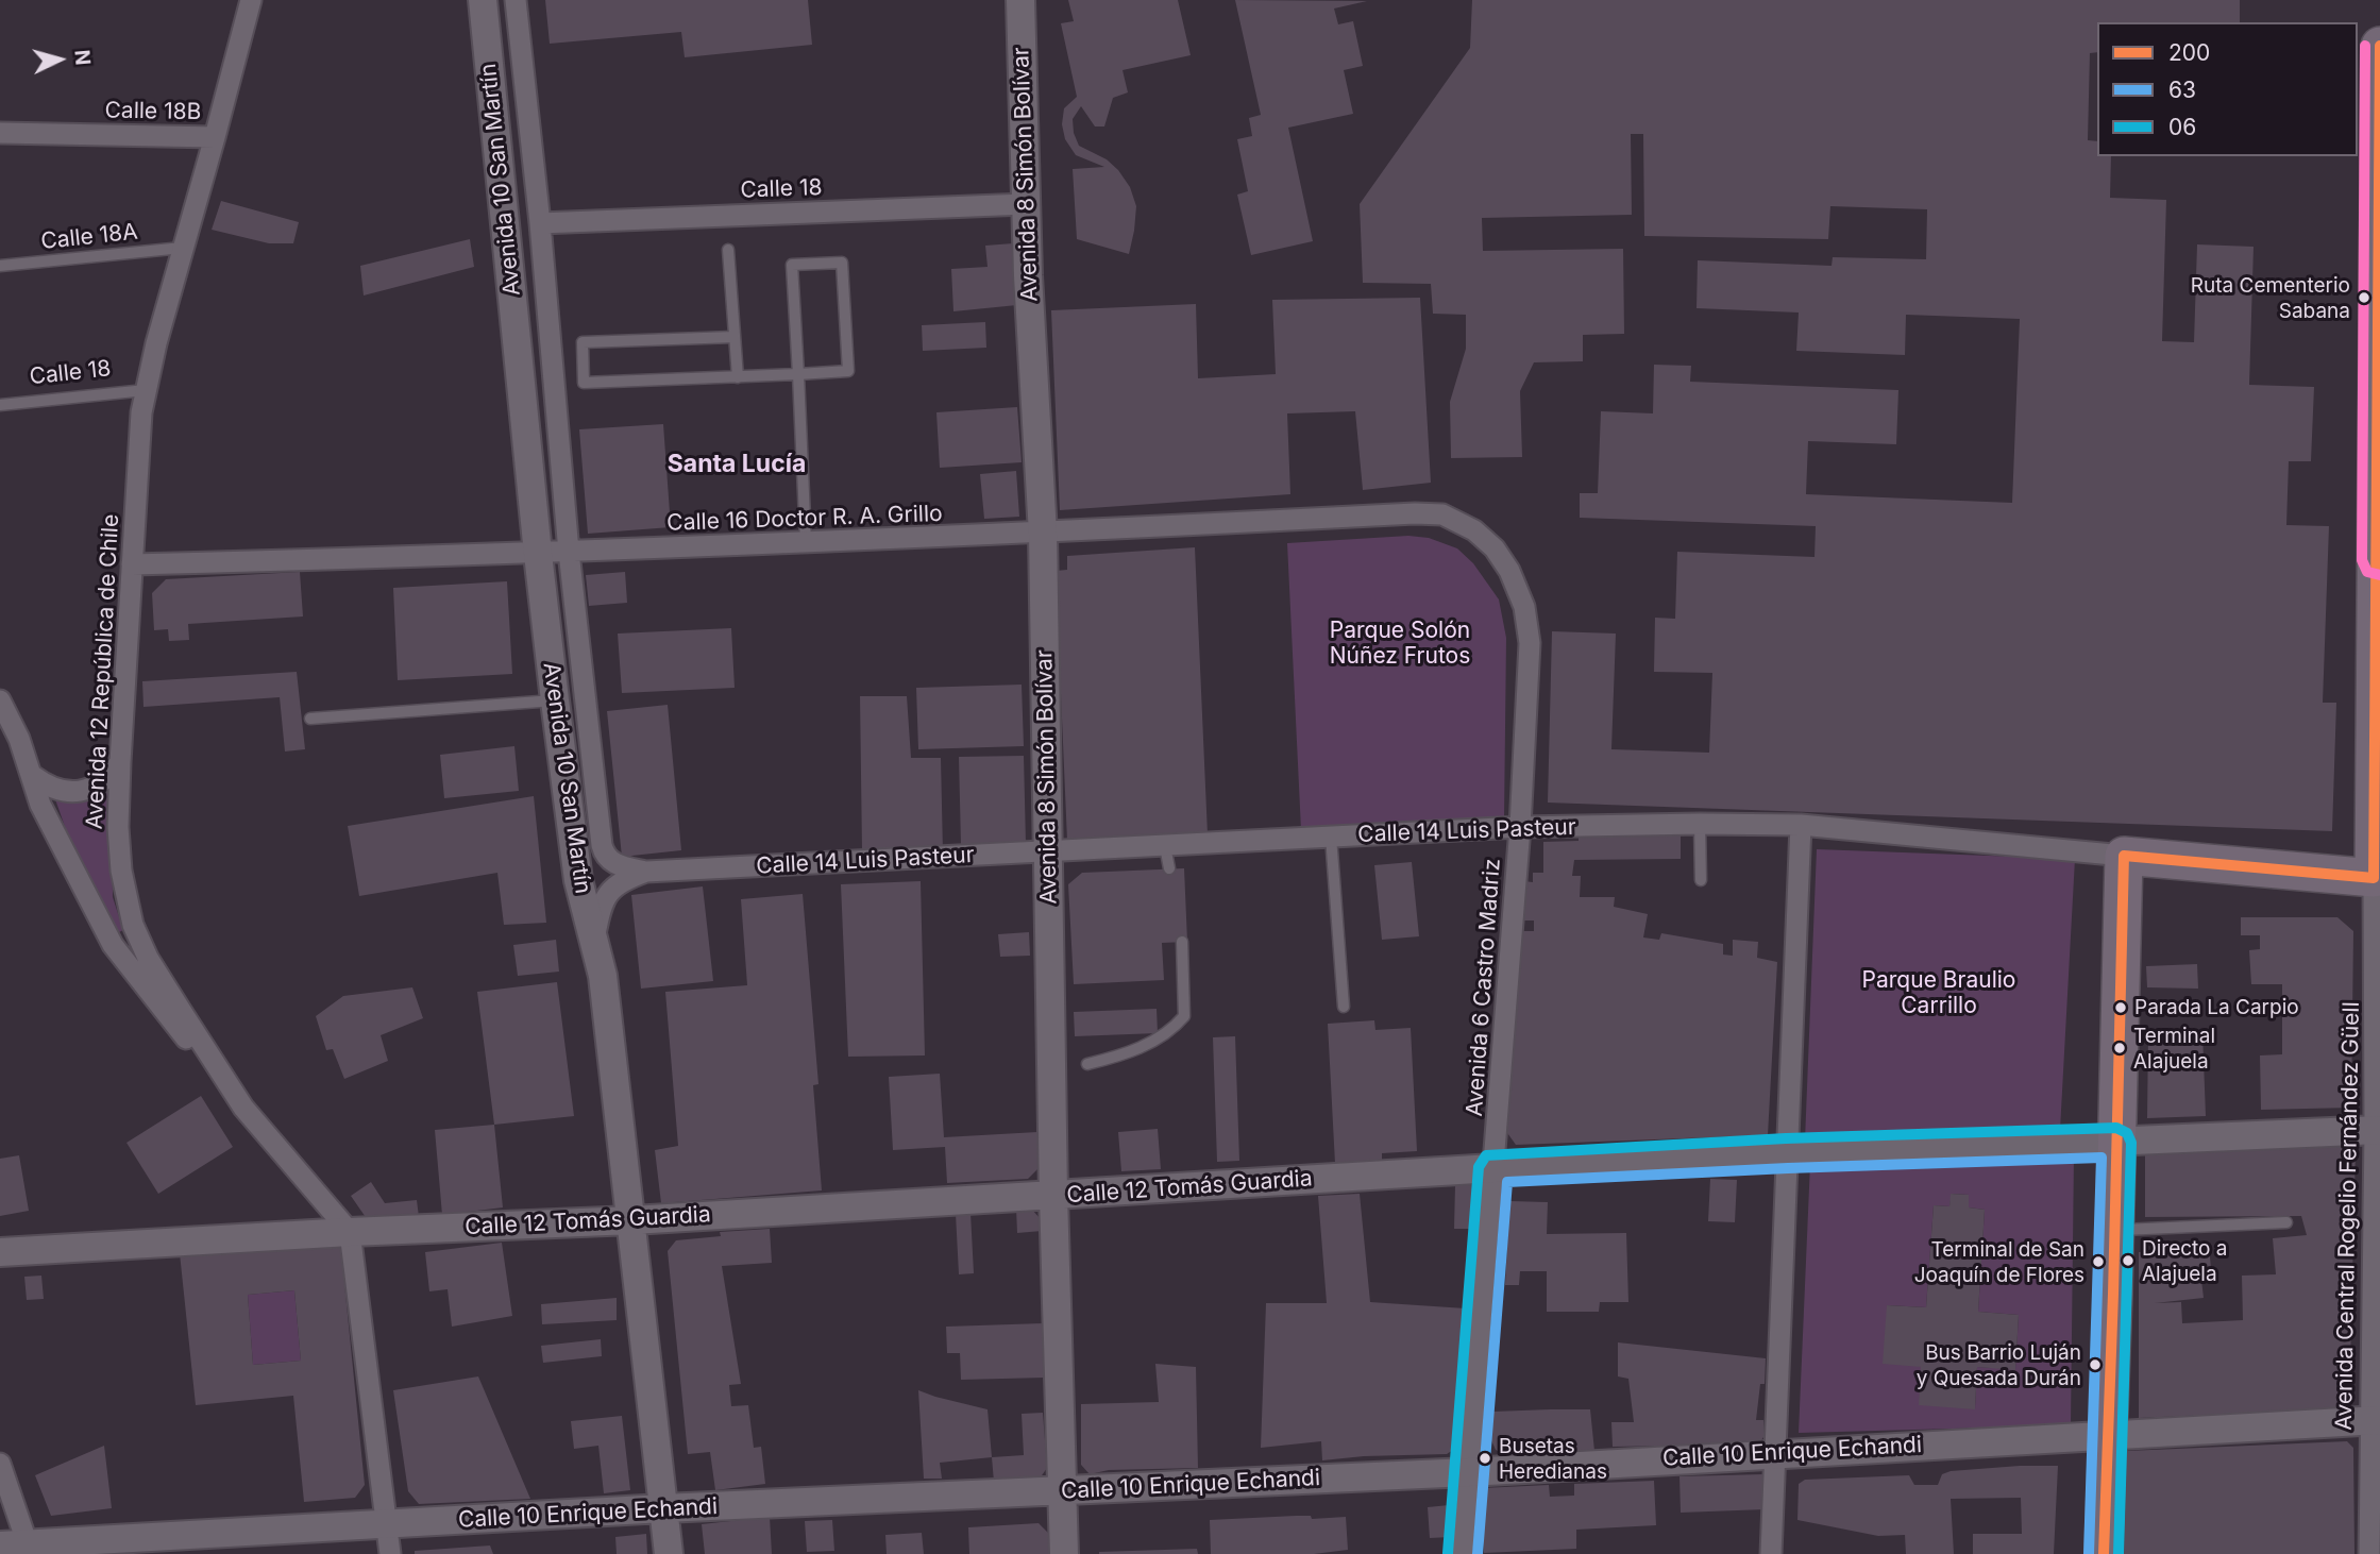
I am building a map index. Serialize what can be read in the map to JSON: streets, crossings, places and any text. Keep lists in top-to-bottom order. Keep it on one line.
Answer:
{"streets":{"highway":["Calle 14 Luis Pasteur"],"street":["Calle 18B","Avenida 8 Simón Bolívar","Avenida 10 San Martín","Calle 18","Calle 16 Doctor R. A. Grillo","Avenida 12 República de Chile","Avenida 6 Castro Madriz","Calle 12 Tomás Guardia","Avenida Central Rogelio Fernández Güell","Calle 10 Enrique Echandi"],"lane":["Calle 18A"]},"crossings":[["Calle 18B","Avenida 12 República de Chile"],["Avenida 8 Simón Bolívar","Calle 18"],["Avenida 8 Simón Bolívar","Calle 16 Doctor R. A. Grillo"],["Avenida 8 Simón Bolívar","Calle 14 Luis Pasteur"],["Avenida 8 Simón Bolívar","Calle 12 Tomás Guardia"],["Avenida 8 Simón Bolívar","Calle 10 Enrique Echandi"],["Avenida 10 San Martín","Calle 18"],["Avenida 10 San Martín","Calle 16 Doctor R. A. Grillo"],["Avenida 10 San Martín","Calle 14 Luis Pasteur"],["Avenida 10 San Martín","Calle 12 Tomás Guardia"],["Avenida 10 San Martín","Calle 10 Enrique Echandi"],["Calle 18","Avenida 12 República de Chile"],["Calle 18A","Avenida 12 República de Chile"],["Calle 16 Doctor R. A. Grillo","Avenida 12 República de Chile"],["Calle 16 Doctor R. A. Grillo","Avenida 6 Castro Madriz"],["Avenida 12 República de Chile","Calle 12 Tomás Guardia"],["Calle 14 Luis Pasteur","Avenida 6 Castro Madriz"],["Calle 14 Luis Pasteur","Avenida Central Rogelio Fernández Güell"],["Avenida 6 Castro Madriz","Calle 12 Tomás Guardia"],["Avenida 6 Castro Madriz","Calle 10 Enrique Echandi"],["Calle 12 Tomás Guardia","Avenida Central Rogelio Fernández Güell"],["Avenida Central Rogelio Fernández Güell","Calle 10 Enrique Echandi"]],"districts":["Santa Lucía"],"parks":["Parque Solón Núñez Frutos","Parque Braulio Carrillo"],"places":["Ruta Cementerio Sabana","Parada La Carpio","Terminal Alajuela","Directo a Alajuela","Terminal de San Joaquín de Flores","Bus Barrio Luján y Quesada Durán","Busetas Heredianas"],"lines":["transit line 200","transit line 06","transit line 63"],"legend":["200","63","06"],"north":"right"}
